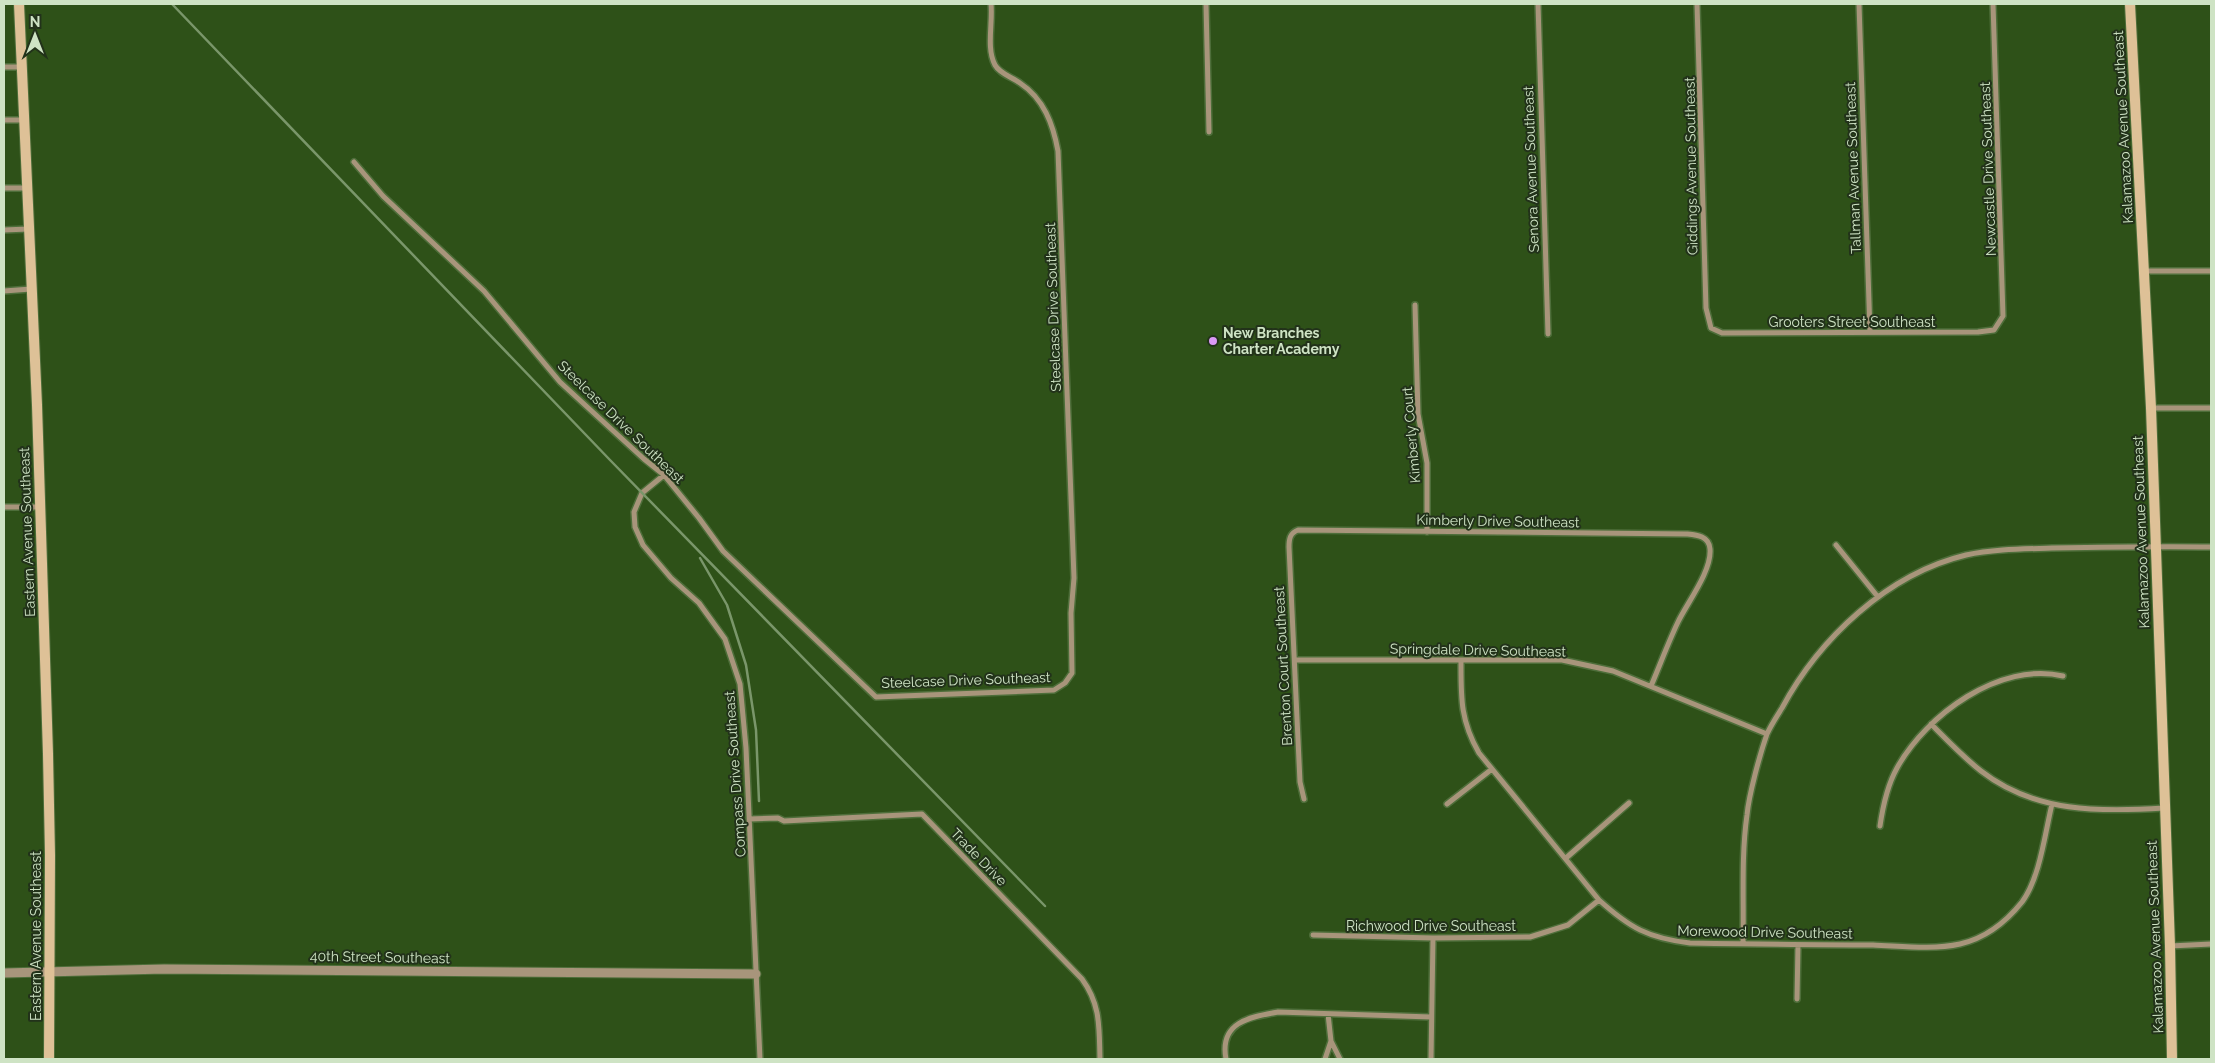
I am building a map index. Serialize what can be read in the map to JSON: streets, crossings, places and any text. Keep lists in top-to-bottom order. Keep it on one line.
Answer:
{"streets":{"main road":["Kalamazoo Avenue Southeast","Eastern Avenue Southeast"],"street":["Giddings Avenue Southeast","Tallman Avenue Southeast","Senora Avenue Southeast","Newcastle Drive Southeast","Steelcase Drive Southeast","Grooters Street Southeast","Kimberly Court","Kimberly Drive Southeast","Springdale Drive Southeast","Brenton Court Southeast","Compass Drive Southeast","Trade Drive","Richwood Drive Southeast","Morewood Drive Southeast","40th Street Southeast"]},"crossings":[["Giddings Avenue Southeast","Grooters Street Southeast"],["Tallman Avenue Southeast","Grooters Street Southeast"],["Newcastle Drive Southeast","Grooters Street Southeast"],["Steelcase Drive Southeast","Compass Drive Southeast"],["Kimberly Court","Kimberly Drive Southeast"],["Kimberly Drive Southeast","Springdale Drive Southeast"],["Kimberly Drive Southeast","Brenton Court Southeast"],["Eastern Avenue Southeast","40th Street Southeast"],["Springdale Drive Southeast","Brenton Court Southeast"],["Springdale Drive Southeast","Morewood Drive Southeast"],["Compass Drive Southeast","Trade Drive"],["Compass Drive Southeast","40th Street Southeast"],["Richwood Drive Southeast","Morewood Drive Southeast"]],"places":["New Branches Charter Academy"],"north":"top"}
